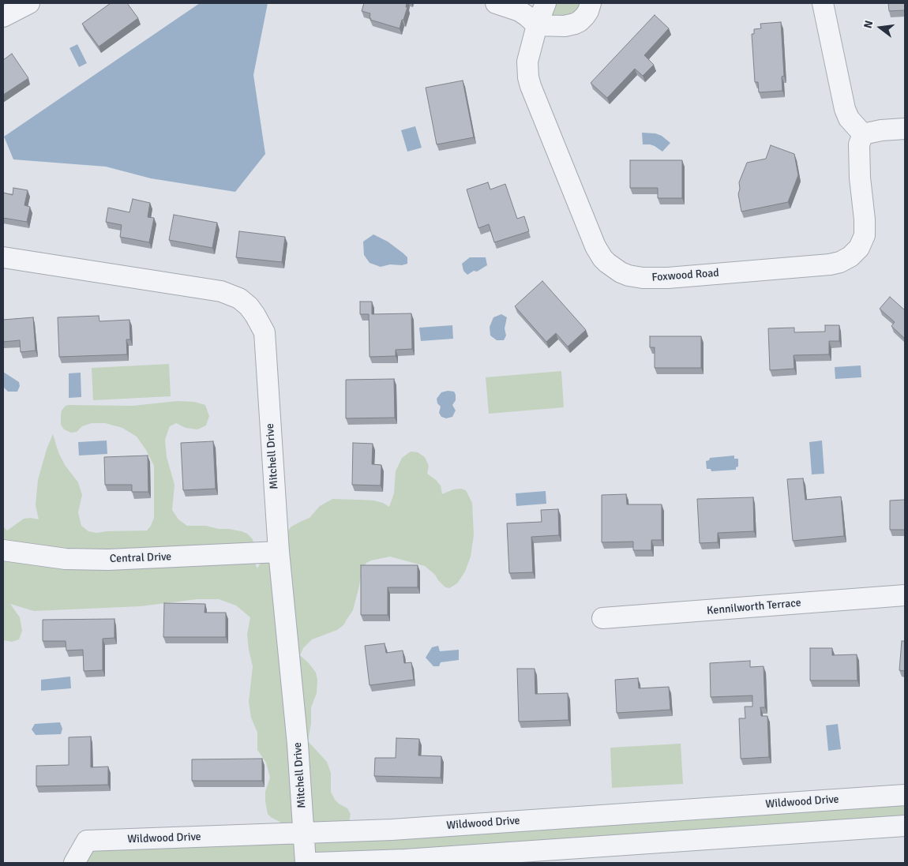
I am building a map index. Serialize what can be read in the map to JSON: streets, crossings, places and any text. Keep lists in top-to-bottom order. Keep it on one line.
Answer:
{"streets":{"street":["Foxwood Road","Mitchell Drive","Central Drive","Kennilworth Terrace","Wildwood Drive"]},"crossings":[["Mitchell Drive","Central Drive"],["Mitchell Drive","Wildwood Drive"]],"north":"left"}
